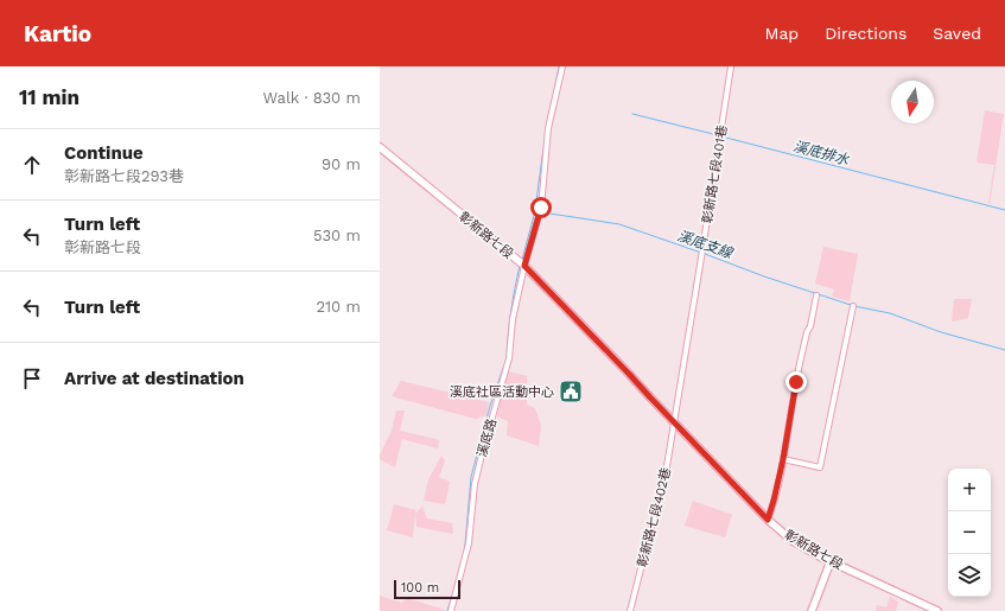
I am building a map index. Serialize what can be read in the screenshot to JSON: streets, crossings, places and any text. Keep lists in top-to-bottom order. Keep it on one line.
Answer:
{"streets":{"street":["彰新路七段401巷","彰新路七段","溪底路","彰新路七段402巷"]},"crossings":[["彰新路七段401巷","彰新路七段"],["彰新路七段401巷","彰新路七段402巷"],["彰新路七段","溪底路"],["彰新路七段","彰新路七段402巷"]],"water":["溪底排水","溪底支線"],"places":{"public building":["溪底社區活動中心"]},"scale_bar":"100 m","north":"bottom","page":{"header":"Kartio","nav":["Map","Directions","Saved"],"heading":["11 min","Walk · 830 m"],"list":[["Continue","彰新路七段293巷","90 m"],["Turn left","彰新路七段","530 m"],["Turn left","210 m"],"Arrive at destination"],"map_buttons":["+","−"],"scale":"100 m"}}
